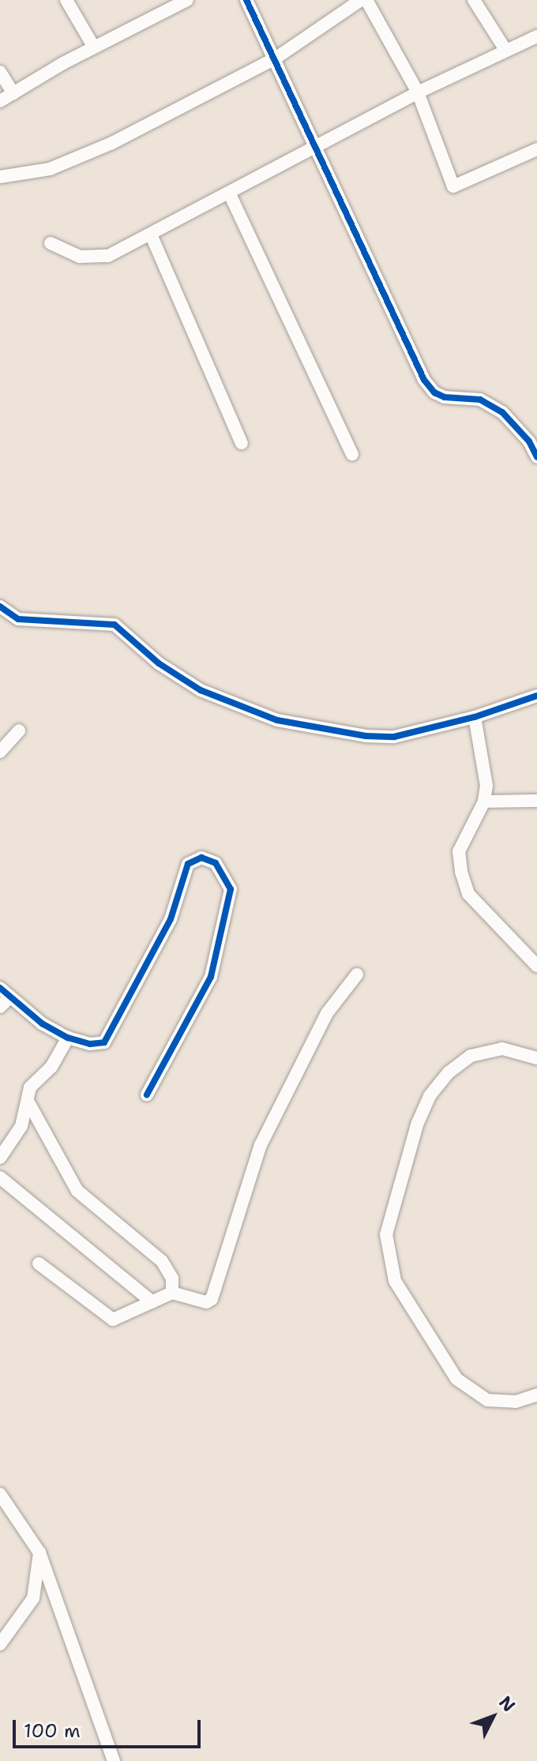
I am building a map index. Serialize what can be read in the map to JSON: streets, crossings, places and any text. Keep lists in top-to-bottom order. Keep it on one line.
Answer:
{"scale_bar":"100 m","north":"top right"}
